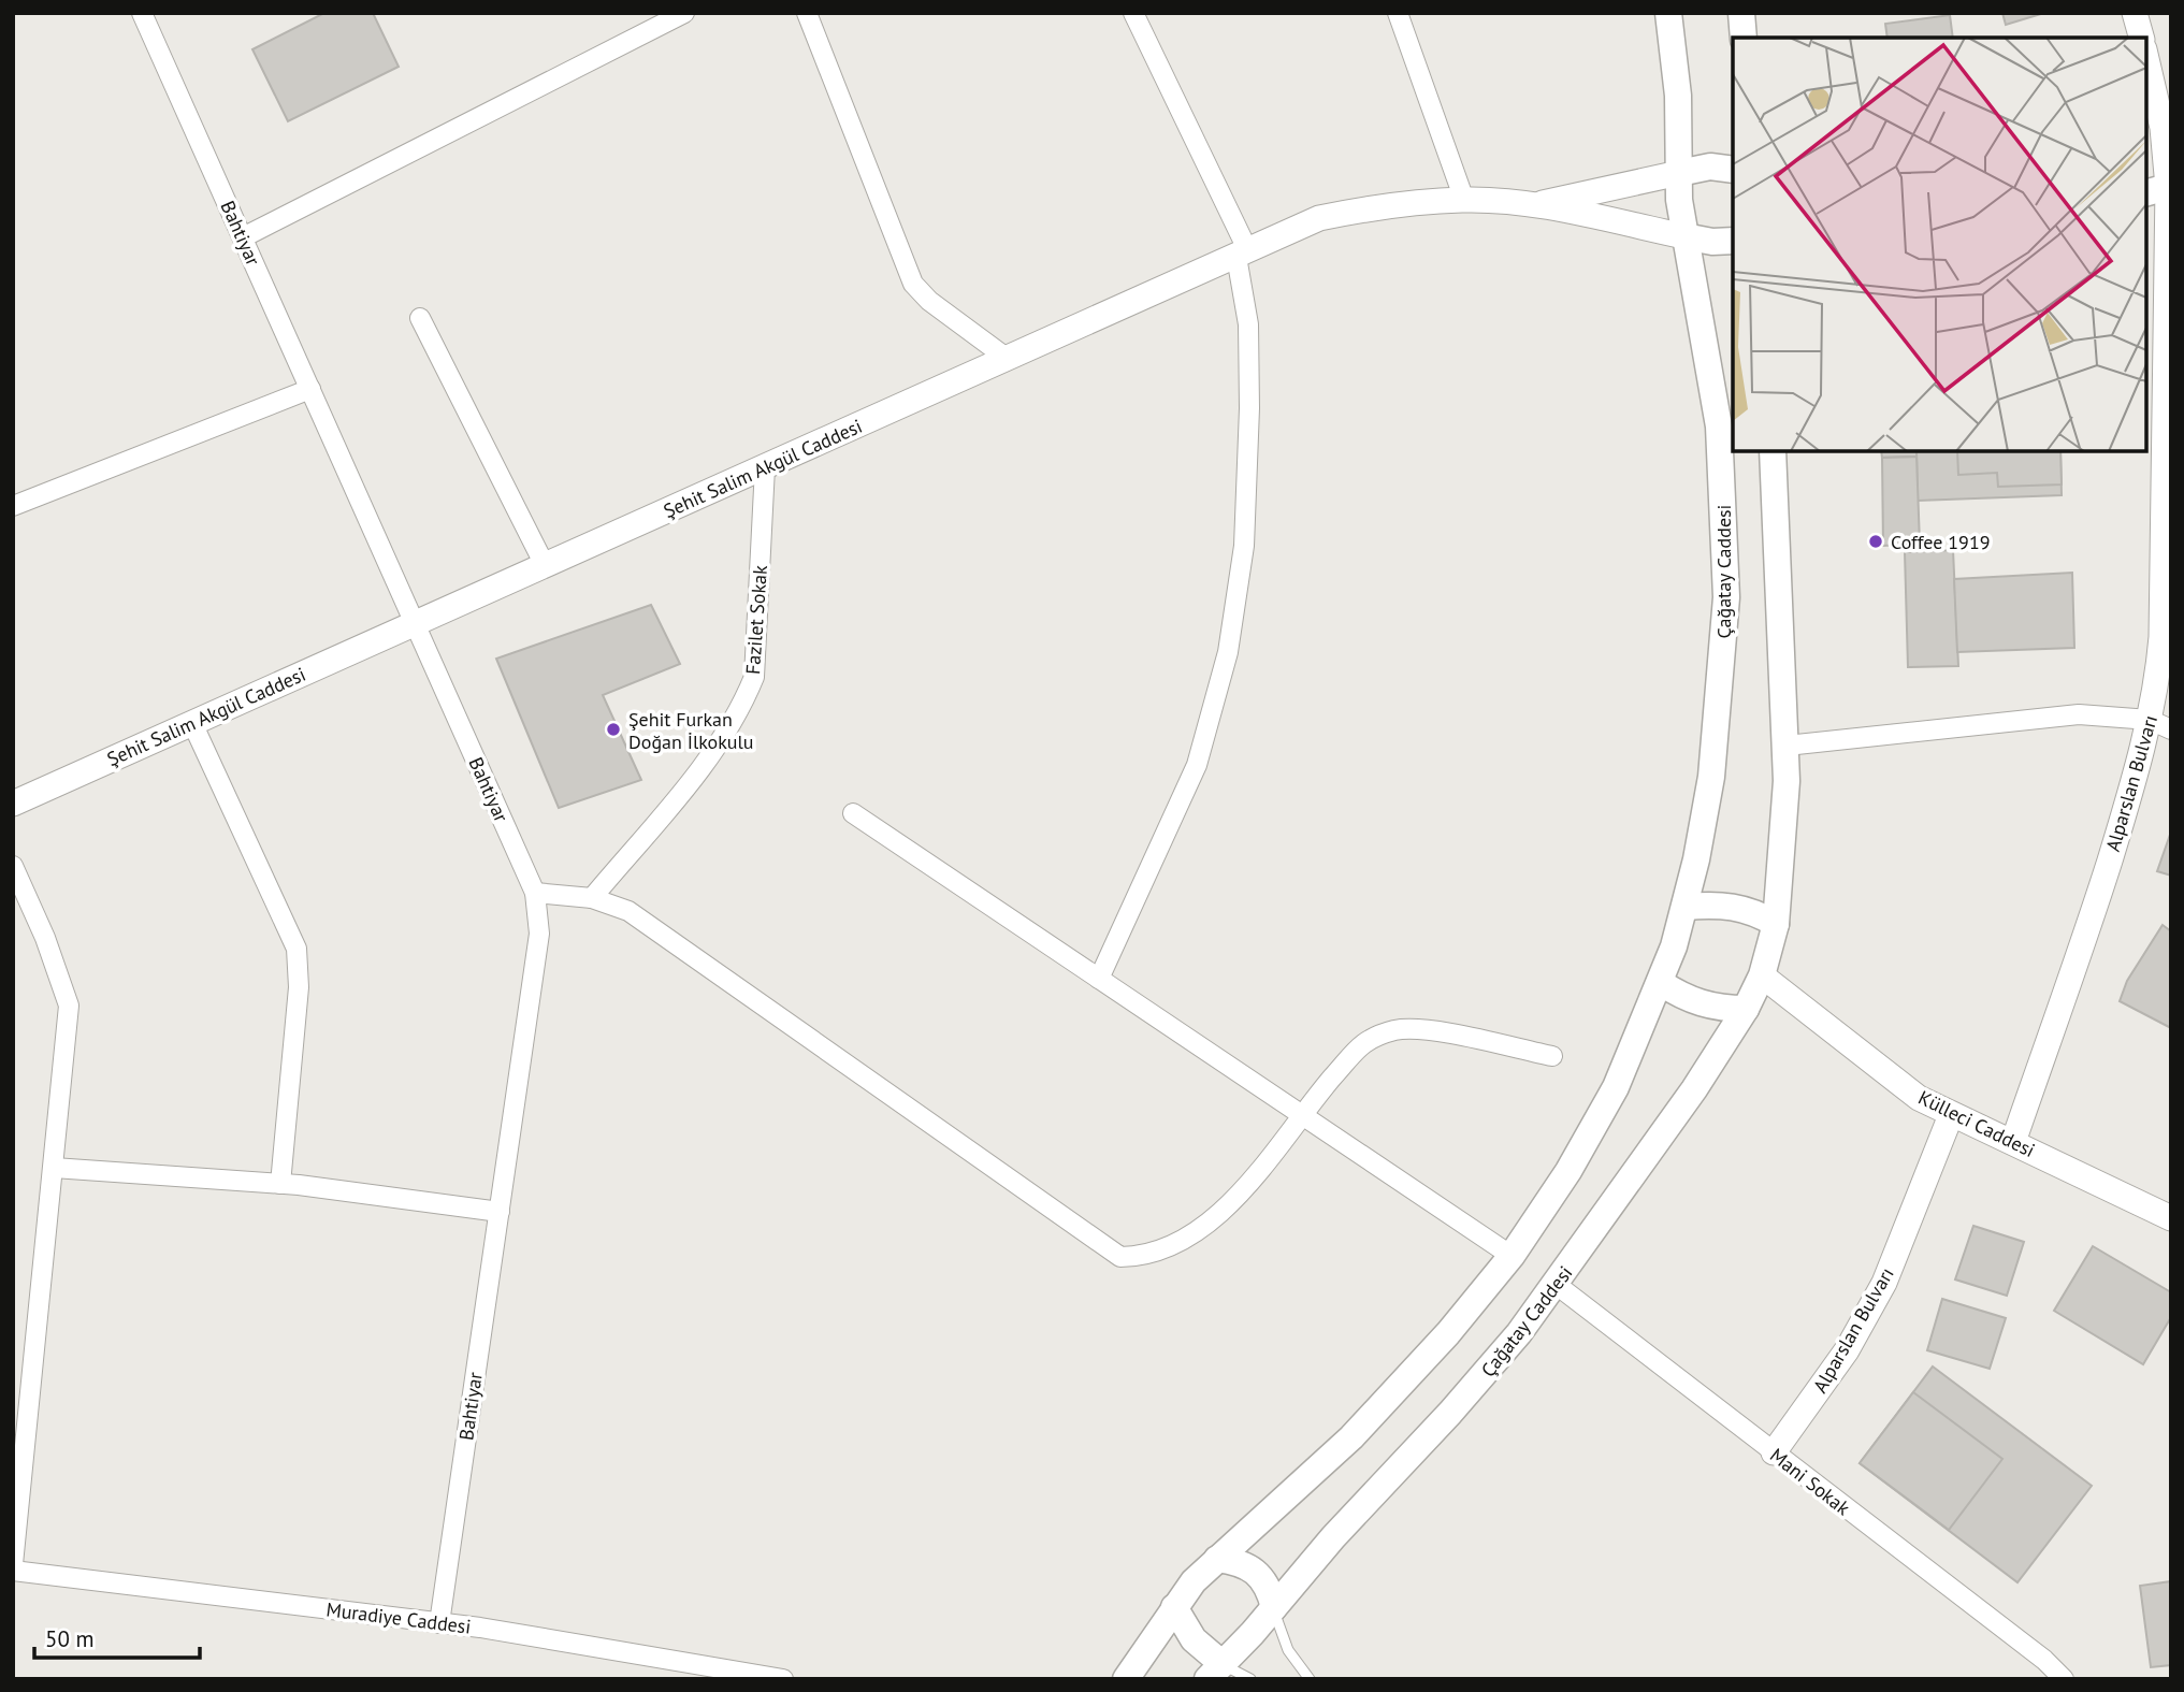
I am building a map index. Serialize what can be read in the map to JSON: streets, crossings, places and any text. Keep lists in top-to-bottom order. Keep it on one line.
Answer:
{"streets":{"main road":["Çağatay Caddesi"],"street":["Bahtiyar","Şehit Salim Akgül Caddesi","Fazilet Sokak","Alparslan Bulvarı","Külleci Caddesi","Mani Sokak","Muradiye Caddesi"]},"crossings":[["Bahtiyar","Şehit Salim Akgül Caddesi"],["Bahtiyar","Muradiye Caddesi"],["Şehit Salim Akgül Caddesi","Çağatay Caddesi"],["Şehit Salim Akgül Caddesi","Fazilet Sokak"],["Çağatay Caddesi","Külleci Caddesi"],["Çağatay Caddesi","Mani Sokak"],["Alparslan Bulvarı","Külleci Caddesi"],["Alparslan Bulvarı","Mani Sokak"]],"places":["Coffee 1919","Şehit Furkan Doğan İlkokulu"],"scale_bar":"50 m"}
